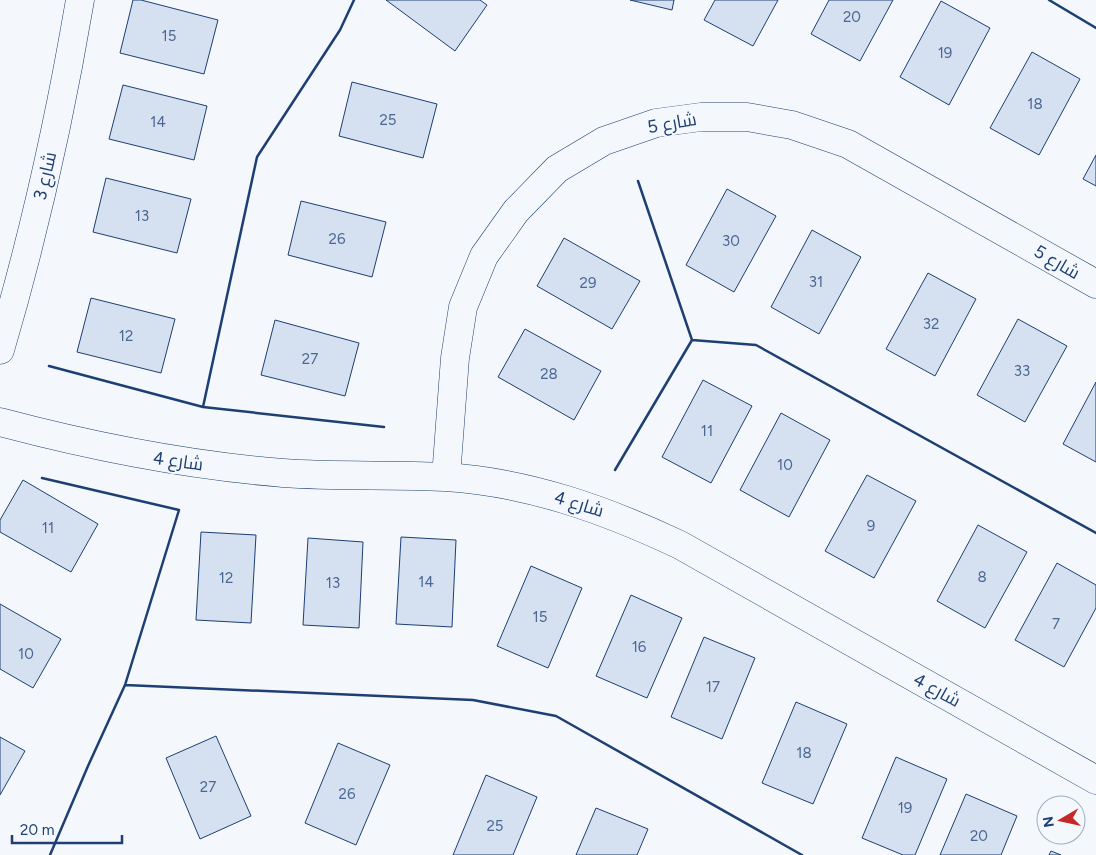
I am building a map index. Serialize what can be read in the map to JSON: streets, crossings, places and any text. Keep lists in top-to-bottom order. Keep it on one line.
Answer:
{"streets":{"street":["شارع 5","شارع 3","شارع 4"]},"crossings":[["شارع 5","شارع 4"]],"house_numbers":["20","15","19","18","25","14","13","26","30","31","29","32","12","27","33","28","11","10","9","11","8","12","14","13","15","7","16","10","17","18","27","26","19","25","20"],"scale_bar":"20 m","north":"left"}
